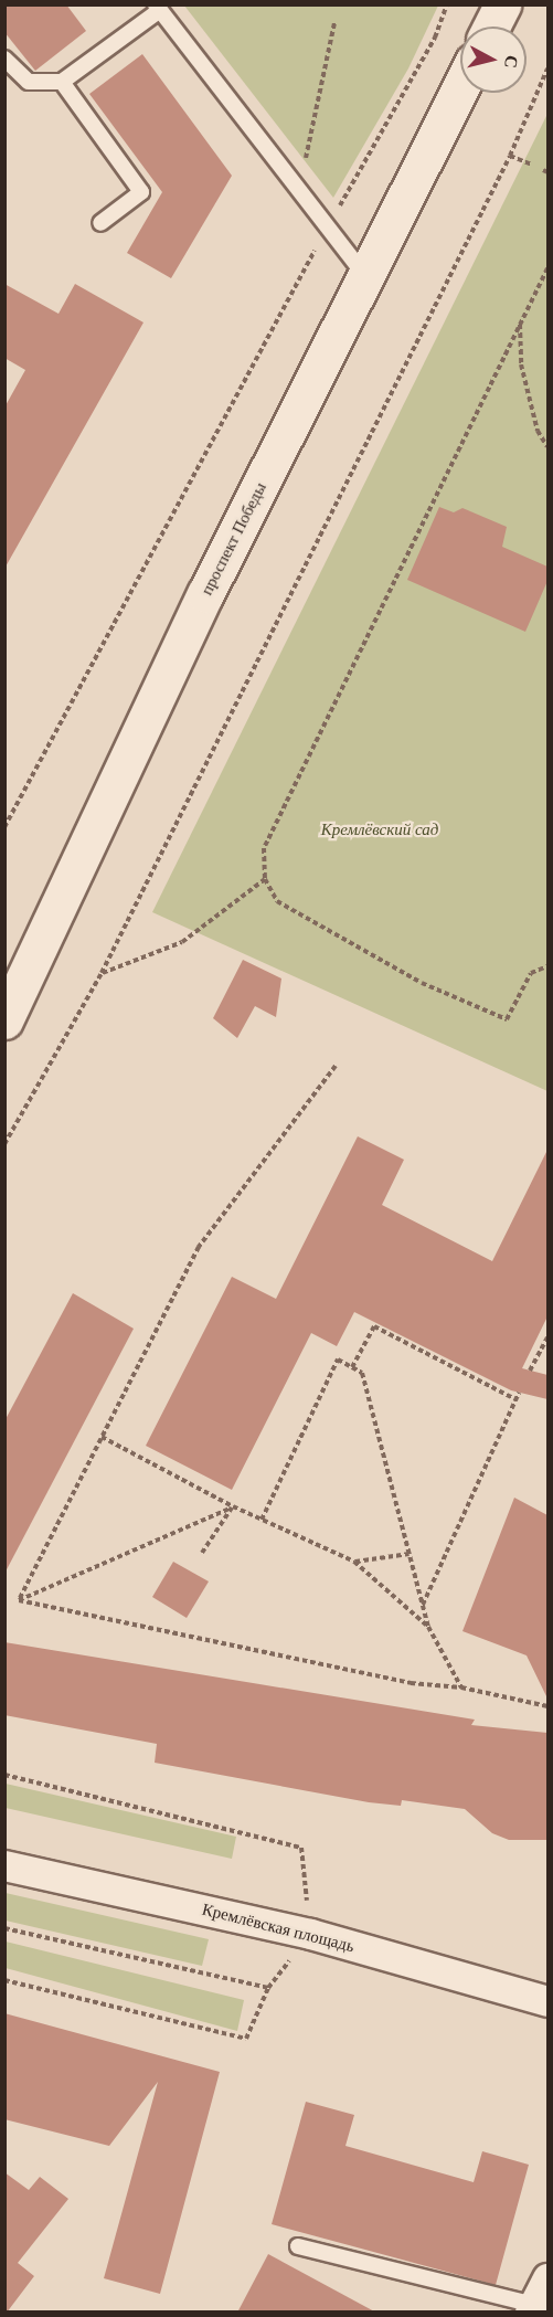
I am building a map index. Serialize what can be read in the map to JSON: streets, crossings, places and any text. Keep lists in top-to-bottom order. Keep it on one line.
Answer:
{"streets":{"main road":["проспект Победы"],"street":["Кремлёвская площадь"]},"parks":["Кремлёвский сад"],"north":"right"}
